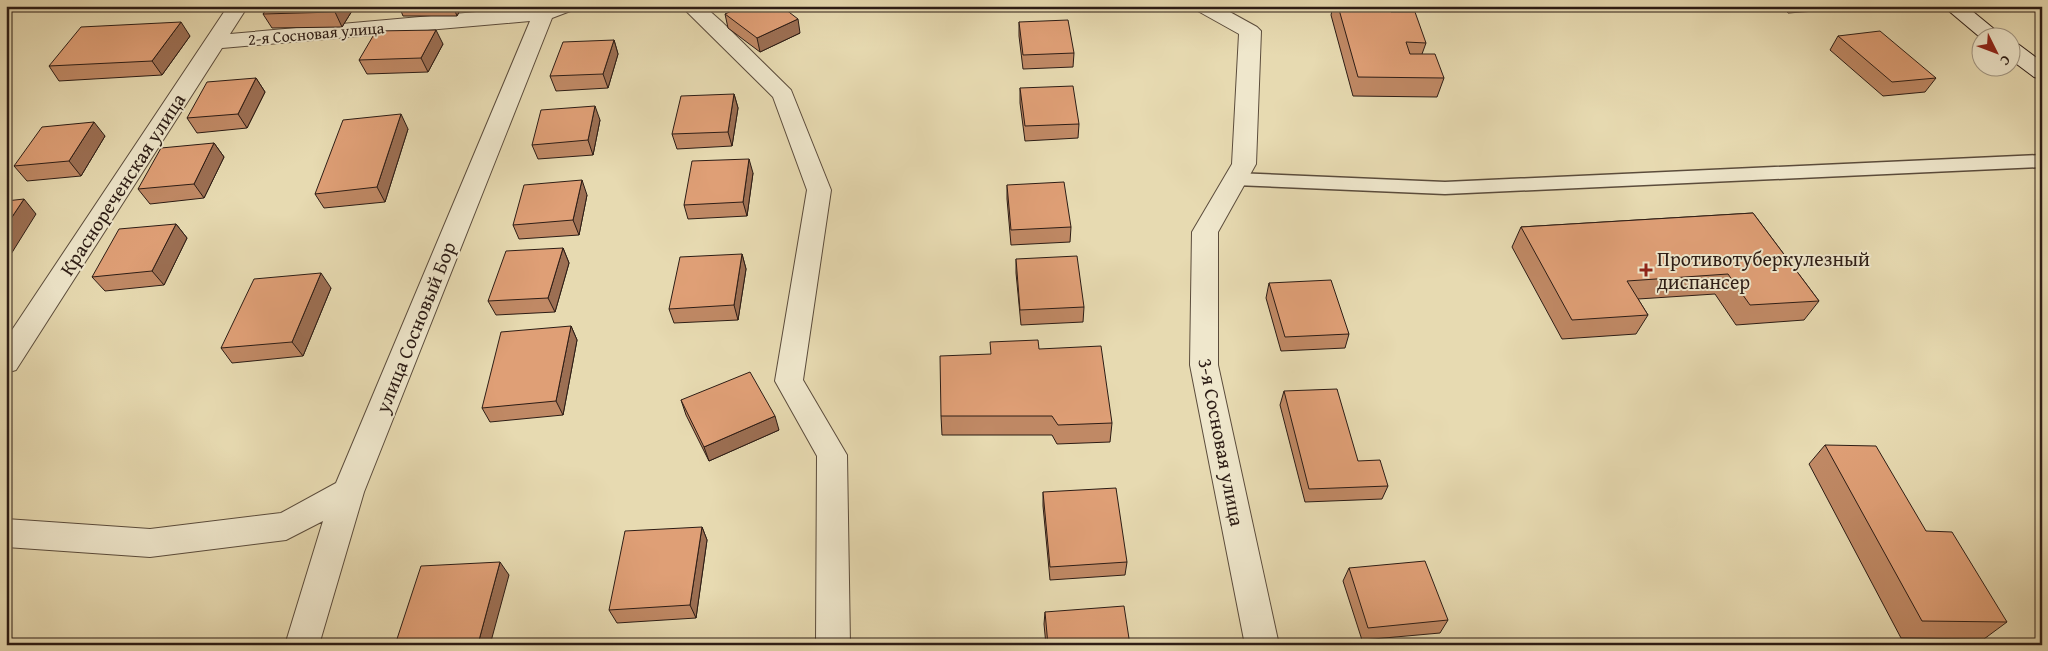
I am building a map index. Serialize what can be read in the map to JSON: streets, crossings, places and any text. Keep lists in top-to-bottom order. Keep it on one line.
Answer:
{"streets":{"street":["2-я Сосновая улица","Краснореченская улица","улица Сосновый Бор","3-я Сосновая улица"]},"crossings":[["2-я Сосновая улица","Краснореченская улица"],["2-я Сосновая улица","улица Сосновый Бор"]],"places":{"health":["Противотуберкулезный диспансер"]},"north":"bottom right"}
